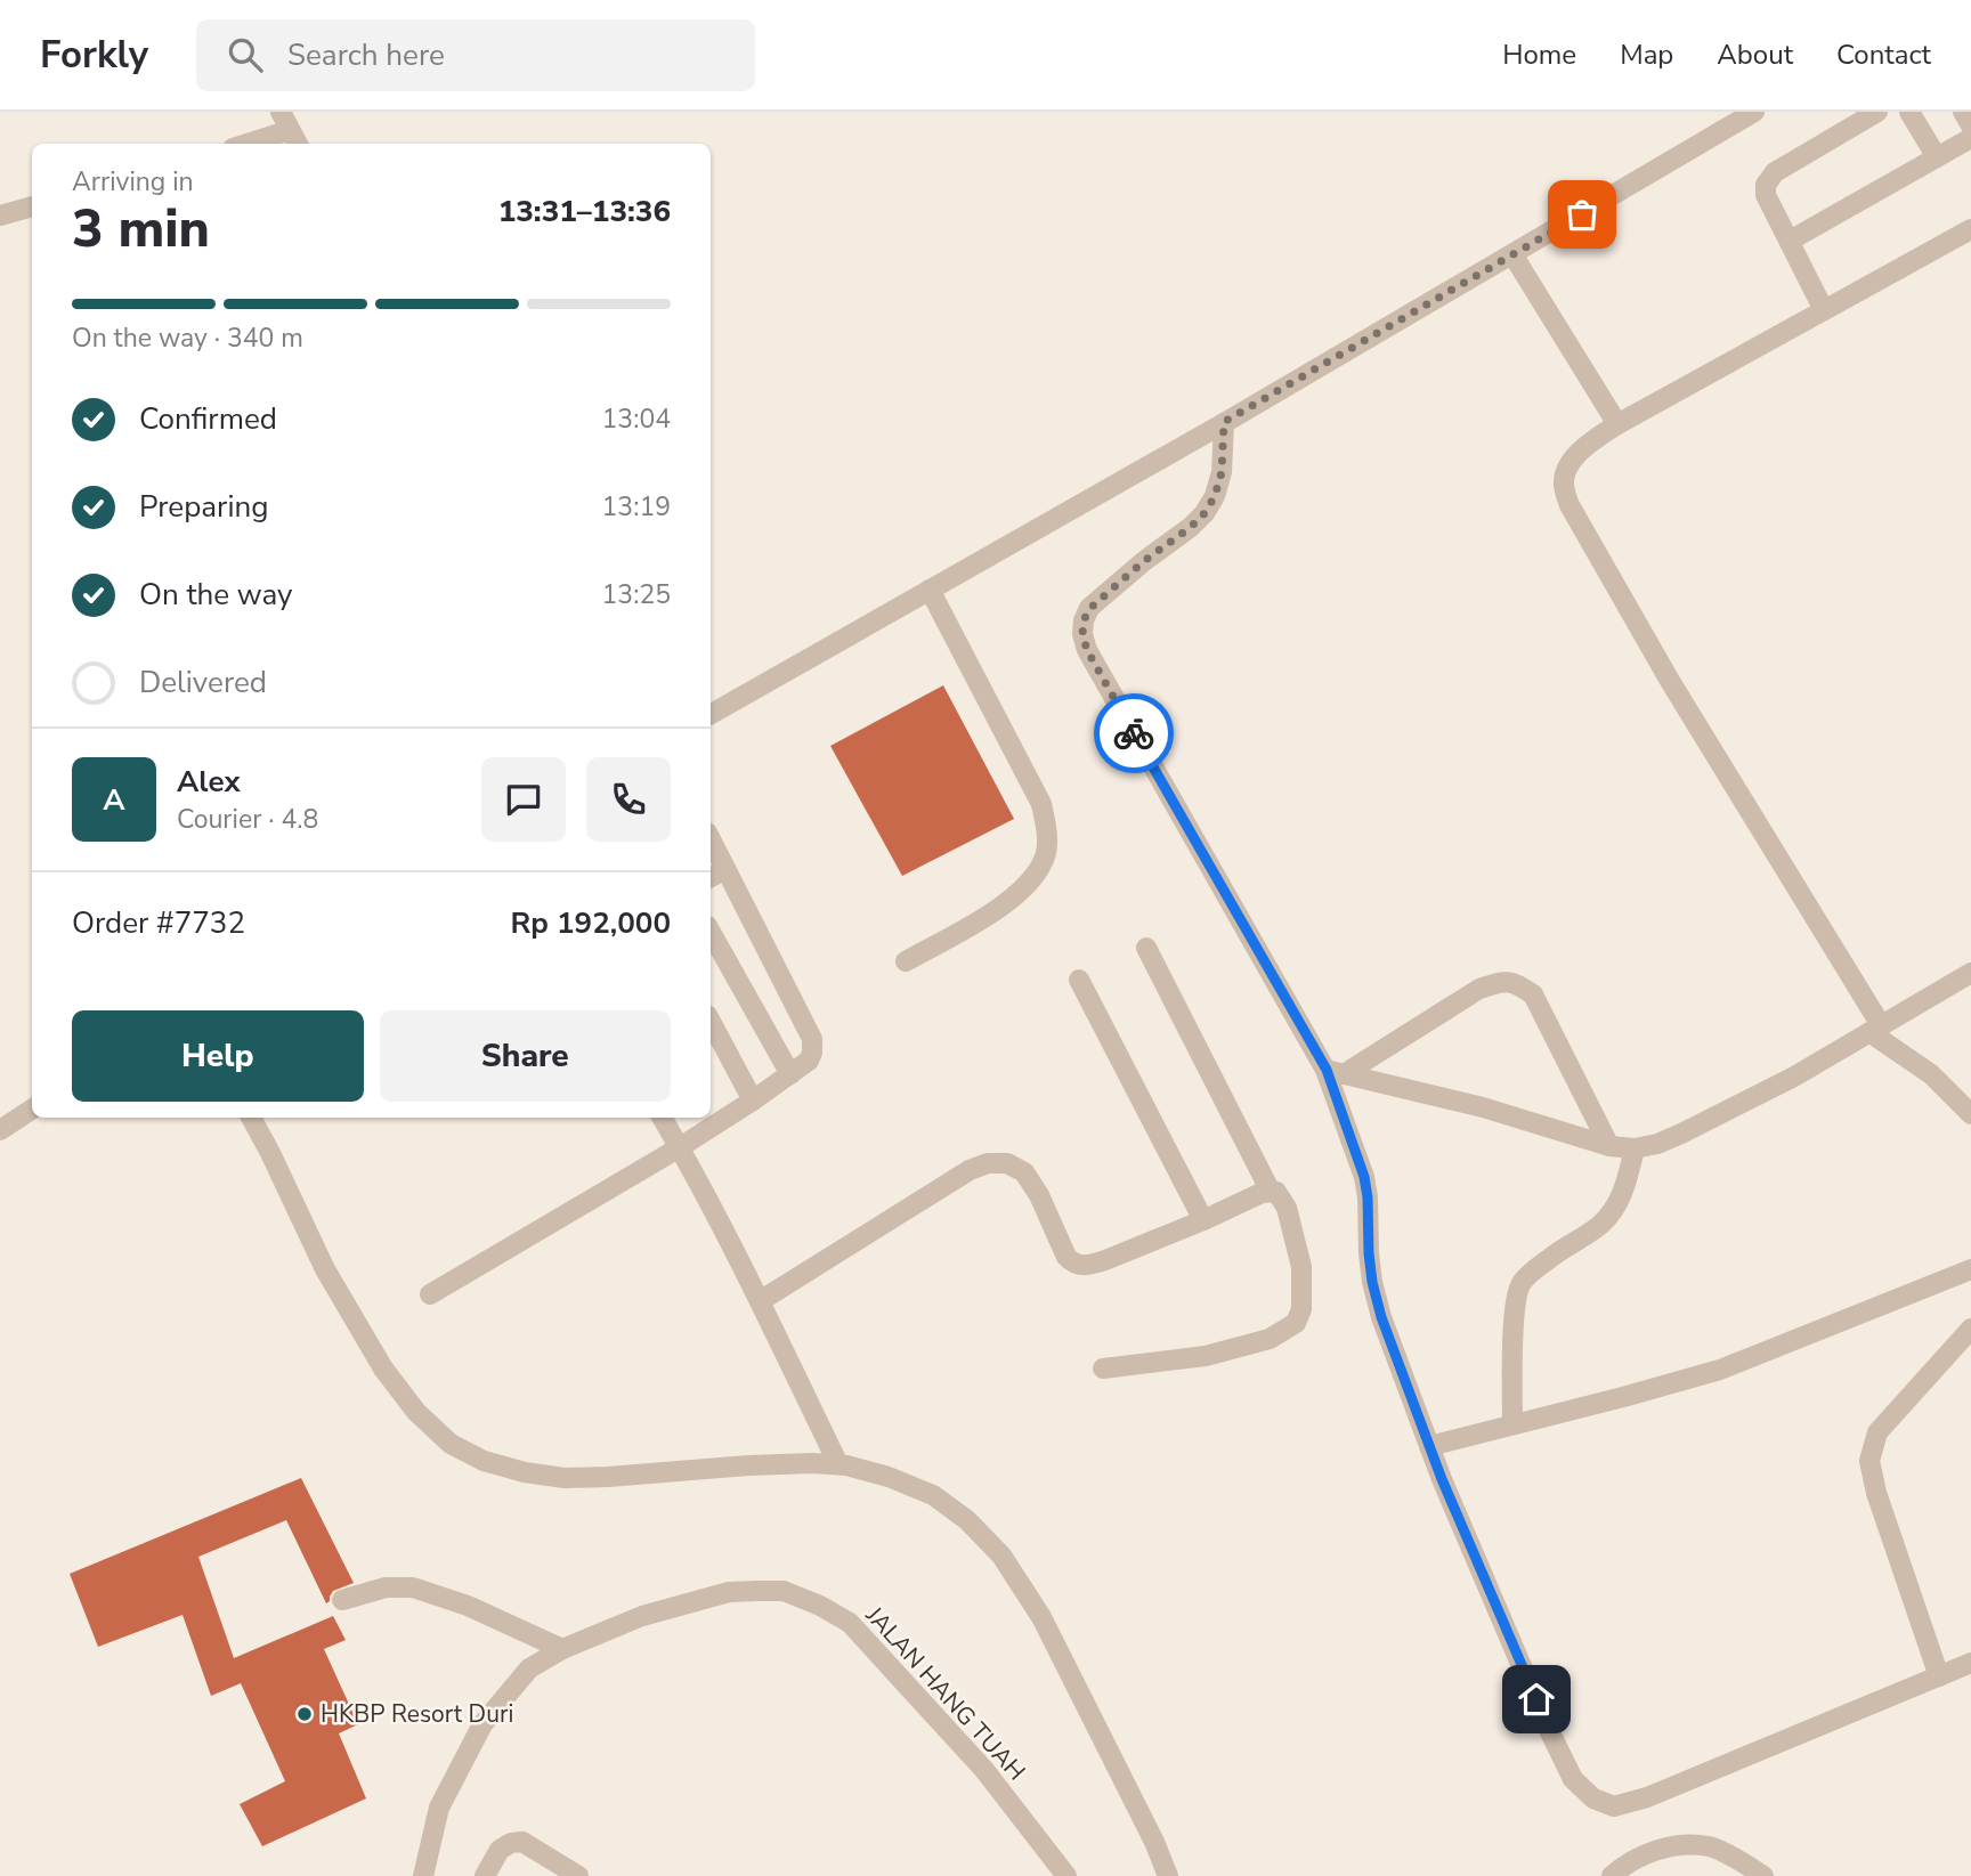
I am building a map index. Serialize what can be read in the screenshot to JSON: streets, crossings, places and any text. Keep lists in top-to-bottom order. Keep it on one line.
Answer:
{"streets":{"street":["JALAN HANG TUAH"]},"places":["HKBP Resort Duri"],"page":{"header":"Forkly","search":"Search here","nav":["Home","Map","About","Contact"],"heading":["3 min","Arriving in","13:31–13:36"],"panel":["Alex","Courier · 4.8","Order #7732","Rp 192,000"],"bar":"On the way · 340 m","list":[["Confirmed","13:04"],["Preparing","13:19"],["On the way","13:25"],"Delivered"],"round":"A","buttons":["Help","Share"]}}
